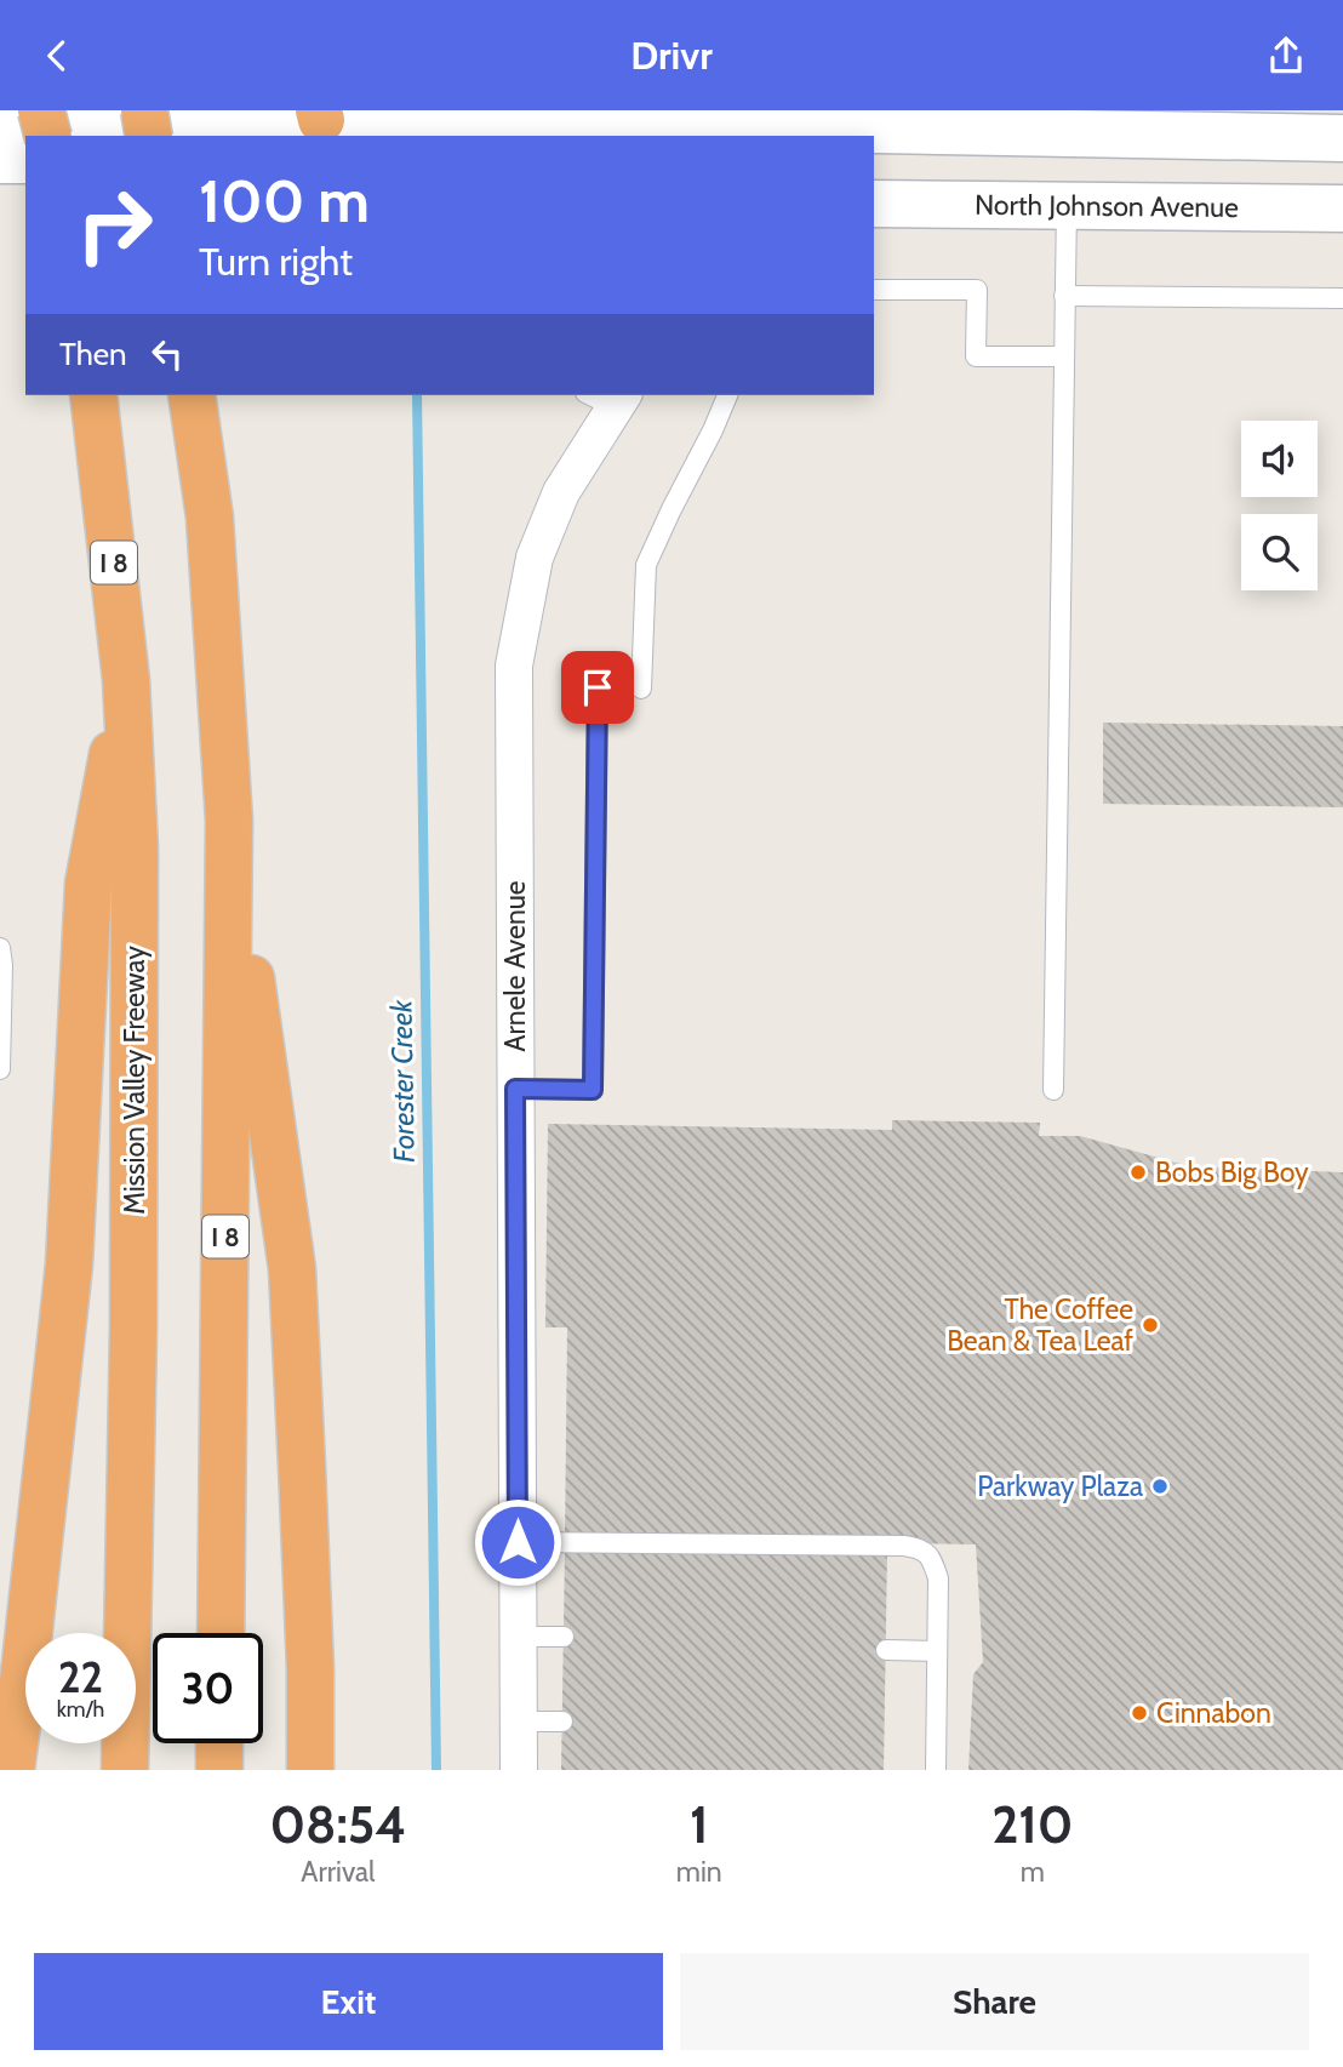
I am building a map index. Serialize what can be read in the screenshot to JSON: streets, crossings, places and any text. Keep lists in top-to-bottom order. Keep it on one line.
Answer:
{"streets":{"highway":["I 8","Mission Valley Freeway"],"main road":["North Johnson Avenue"],"street":["Arnele Avenue"]},"water":["Forester Creek"],"places":["Bobs Big Boy","The Coffee Bean & Tea Leaf","Parkway Plaza","Cinnabon"],"page":{"header":"Drivr","turn":["100 m","Turn right"],"then":"Then","speed":"22 km/h","limit":"30","eta":["08:54","Arrival","1","min","210","m"],"buttons":["Exit","Share"]}}
